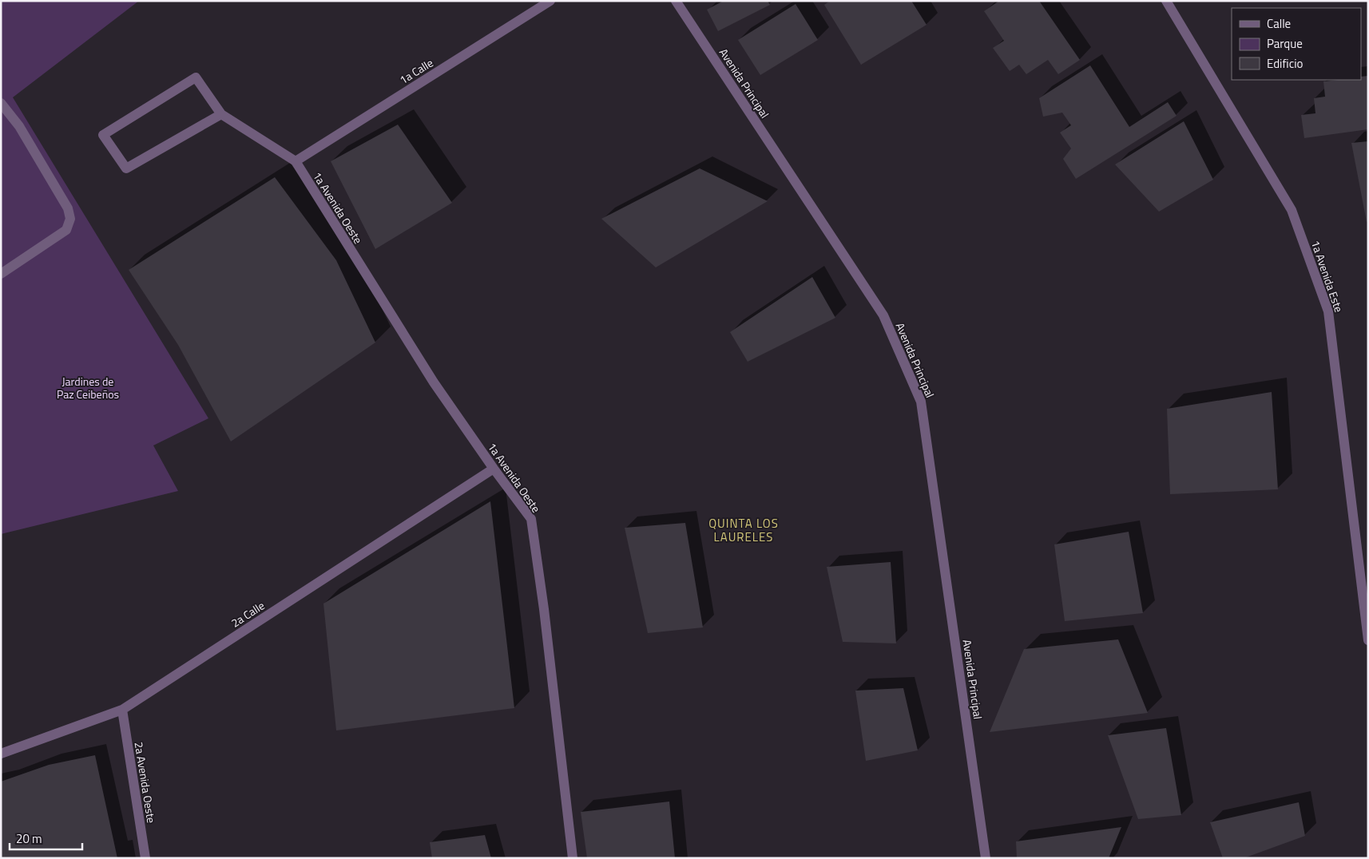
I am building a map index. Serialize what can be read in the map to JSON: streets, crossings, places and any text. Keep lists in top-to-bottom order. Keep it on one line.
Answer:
{"streets":{"street":["1a Calle","Avenida Principal","1a Avenida Oeste","1a Avenida Este","2a Calle","2a Avenida Oeste"]},"crossings":[["1a Calle","1a Avenida Oeste"],["1a Avenida Oeste","2a Calle"],["2a Calle","2a Avenida Oeste"]],"districts":["QUINTA LOS LAURELES"],"parks":["Jardines de Paz Ceibeños"],"legend":["Calle","Parque","Edificio"],"scale_bar":"20 m"}
